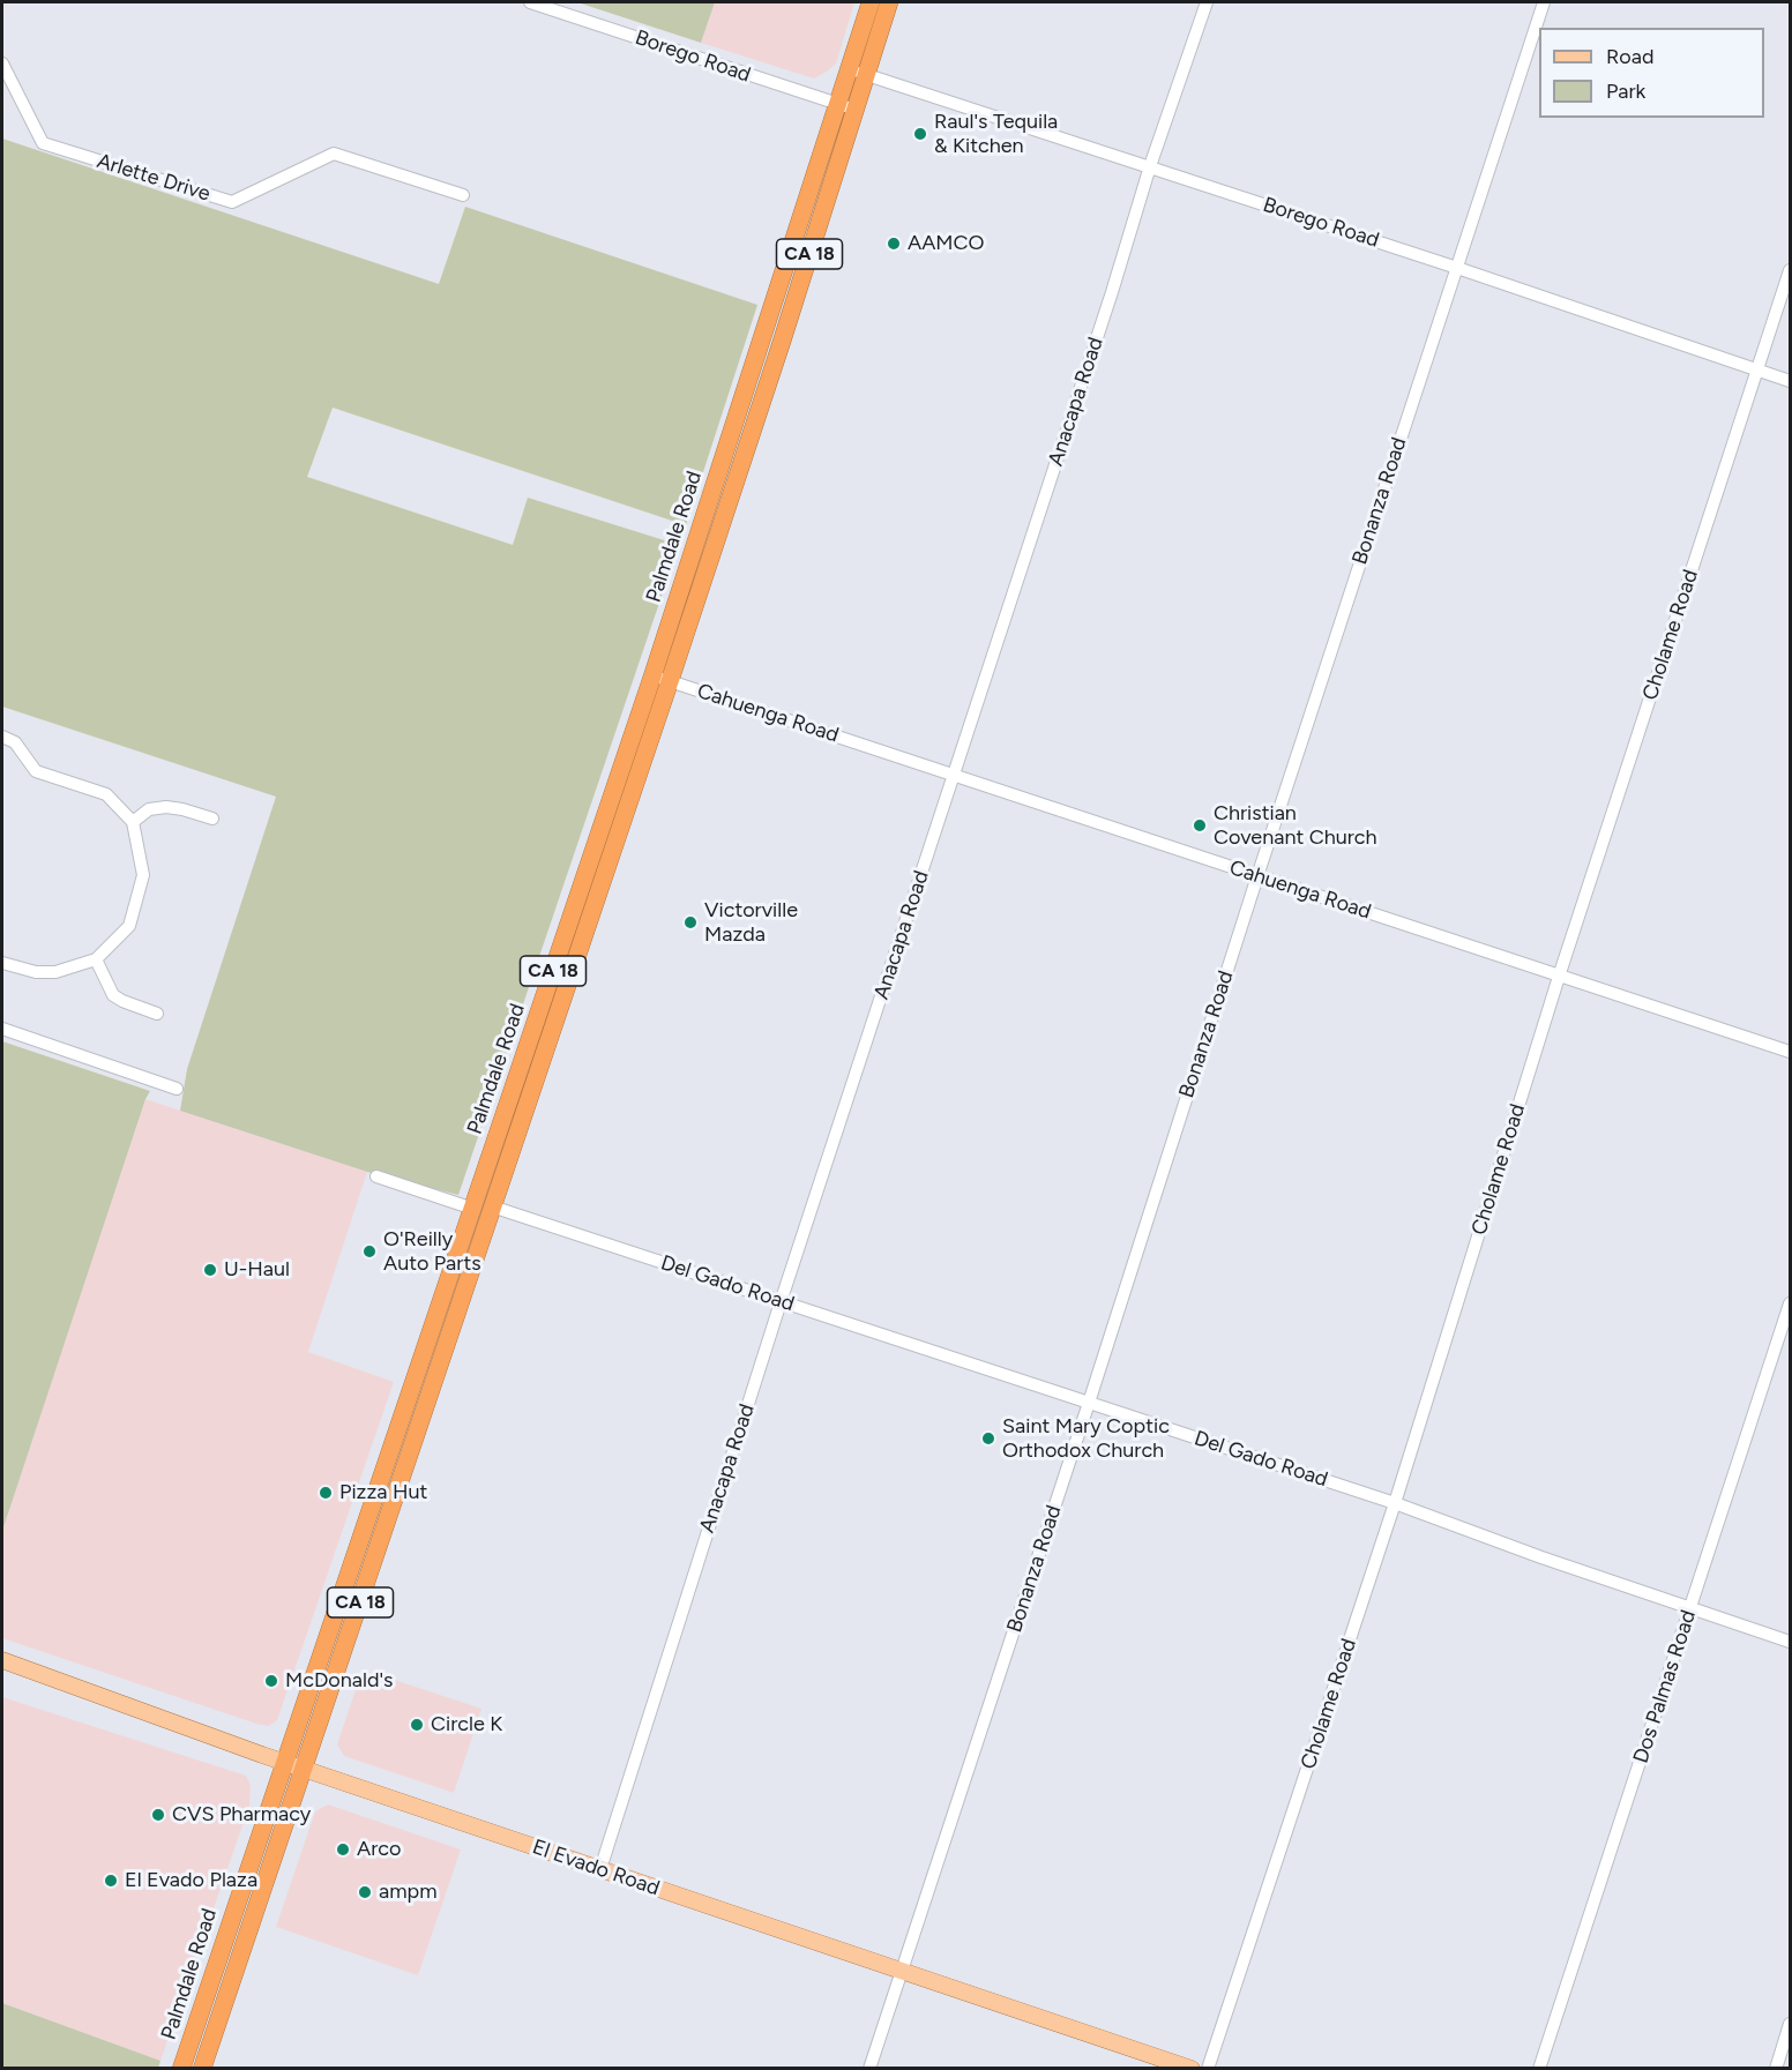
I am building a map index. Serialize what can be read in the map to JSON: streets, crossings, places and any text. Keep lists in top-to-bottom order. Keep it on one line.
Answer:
{"streets":{"highway":["CA 18","Palmdale Road"],"main road":["El Evado Road"],"street":["Borego Road","Arlette Drive","Anacapa Road","Bonanza Road","Cholame Road","Cahuenga Road","Del Gado Road","Dos Palmas Road"]},"crossings":[["Borego Road","Anacapa Road"],["Borego Road","Bonanza Road"],["Borego Road","Palmdale Road"],["Borego Road","Cholame Road"],["Anacapa Road","Cahuenga Road"],["Anacapa Road","Del Gado Road"],["Anacapa Road","El Evado Road"],["Bonanza Road","Cahuenga Road"],["Bonanza Road","Del Gado Road"],["Bonanza Road","El Evado Road"],["Palmdale Road","Cahuenga Road"],["Palmdale Road","Del Gado Road"],["Palmdale Road","El Evado Road"],["Cholame Road","Cahuenga Road"],["Cholame Road","Del Gado Road"],["Del Gado Road","Dos Palmas Road"]],"places":["Raul's Tequila & Kitchen","AAMCO","Christian Covenant Church","Victorville Mazda","O'Reilly Auto Parts","U-Haul","Saint Mary Coptic Orthodox Church","Pizza Hut","McDonald's","Circle K","CVS Pharmacy","Arco","El Evado Plaza","ampm"],"legend":["Road","Park"]}
